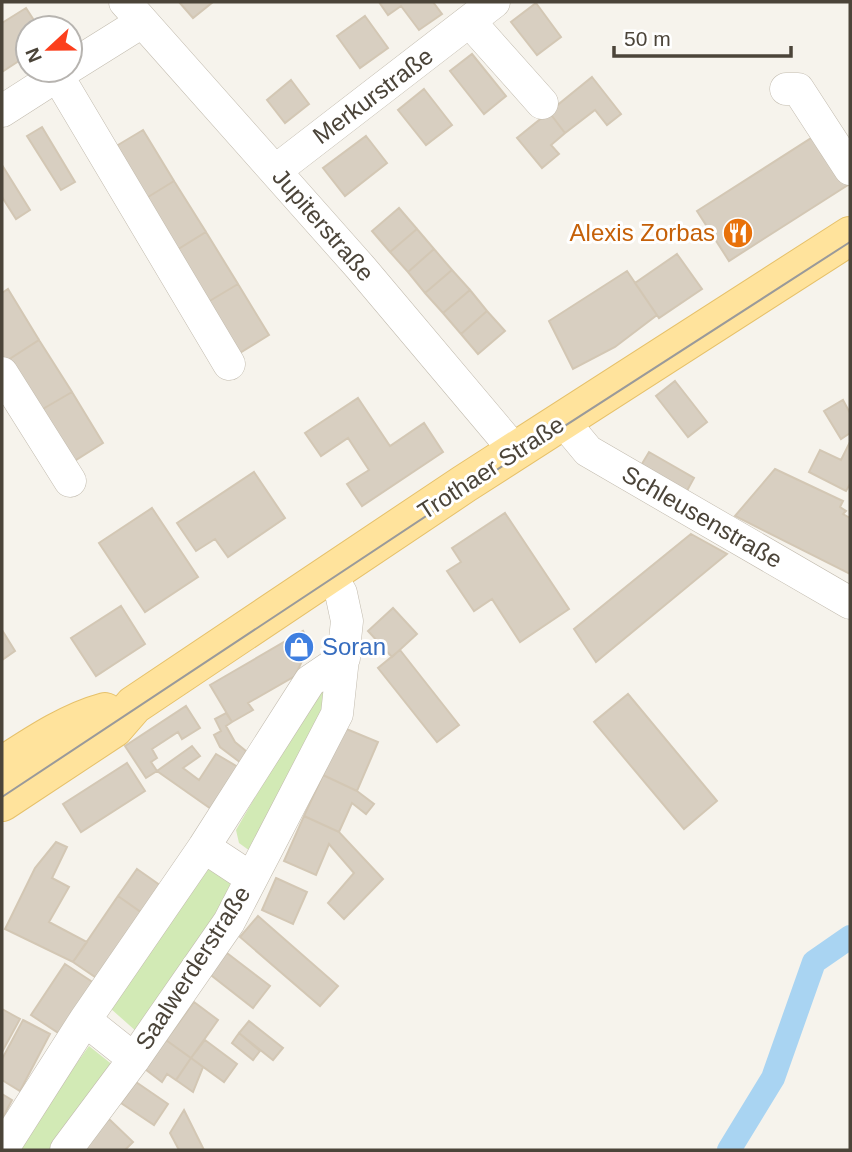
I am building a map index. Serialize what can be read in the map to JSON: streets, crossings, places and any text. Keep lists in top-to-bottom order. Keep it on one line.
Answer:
{"streets":{"main road":["Trothaer Straße"],"street":["Merkurstraße","Jupiterstraße","Schleusenstraße","Saalwerderstraße"]},"crossings":[["Merkurstraße","Jupiterstraße"],["Jupiterstraße","Trothaer Straße"],["Trothaer Straße","Schleusenstraße"],["Trothaer Straße","Saalwerderstraße"]],"places":{"restaurant":["Alexis Zorbas"],"shop":["Soran"]},"scale_bar":"50 m","north":"left"}
